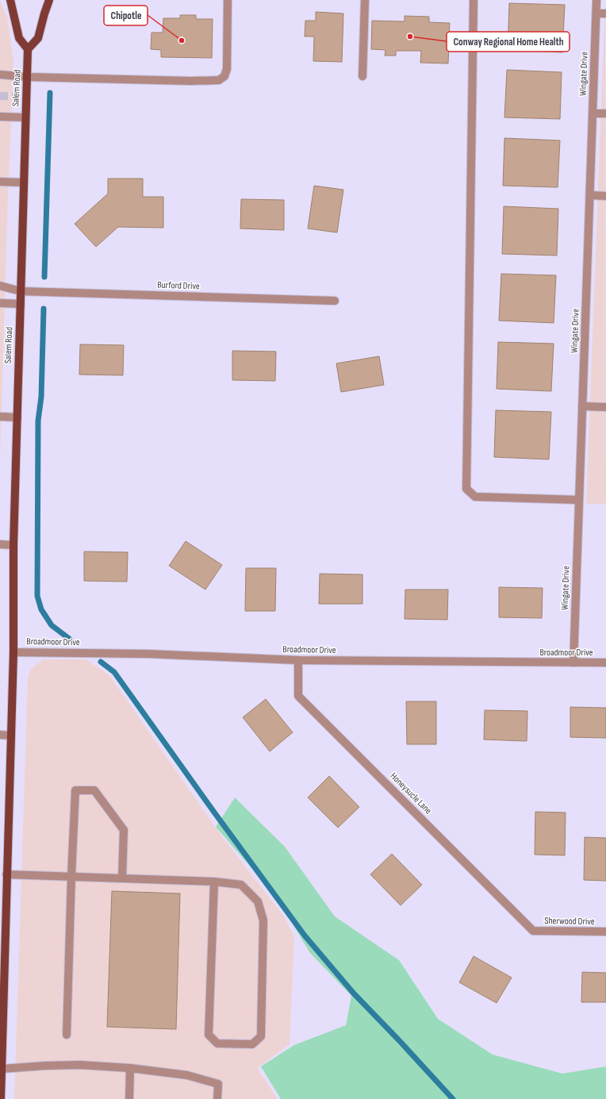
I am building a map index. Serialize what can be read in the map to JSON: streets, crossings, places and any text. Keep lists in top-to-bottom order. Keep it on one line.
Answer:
{"streets":{"main road":["Salem Road"],"street":["Wingate Drive","Burford Drive","Broadmoor Drive","Honeysucle Lane","Sherwood Drive"]},"crossings":[["Wingate Drive","Broadmoor Drive"],["Salem Road","Burford Drive"],["Salem Road","Broadmoor Drive"],["Broadmoor Drive","Honeysucle Lane"],["Honeysucle Lane","Sherwood Drive"]],"places":["Conway Regional Home Health","Chipotle"]}
